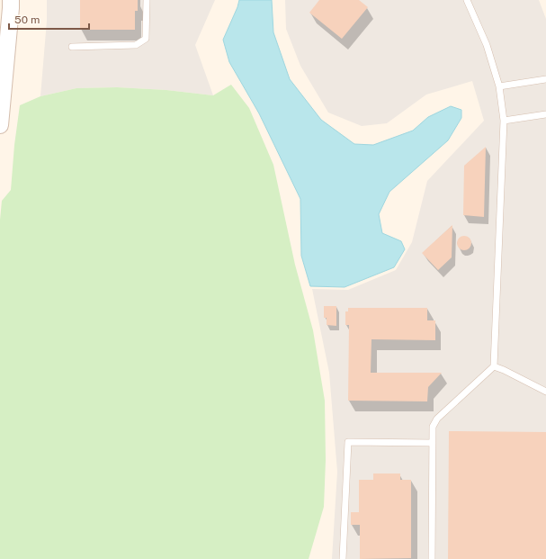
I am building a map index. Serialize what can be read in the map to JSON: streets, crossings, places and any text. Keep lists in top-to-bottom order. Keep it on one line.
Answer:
{"scale_bar":"50 m"}
